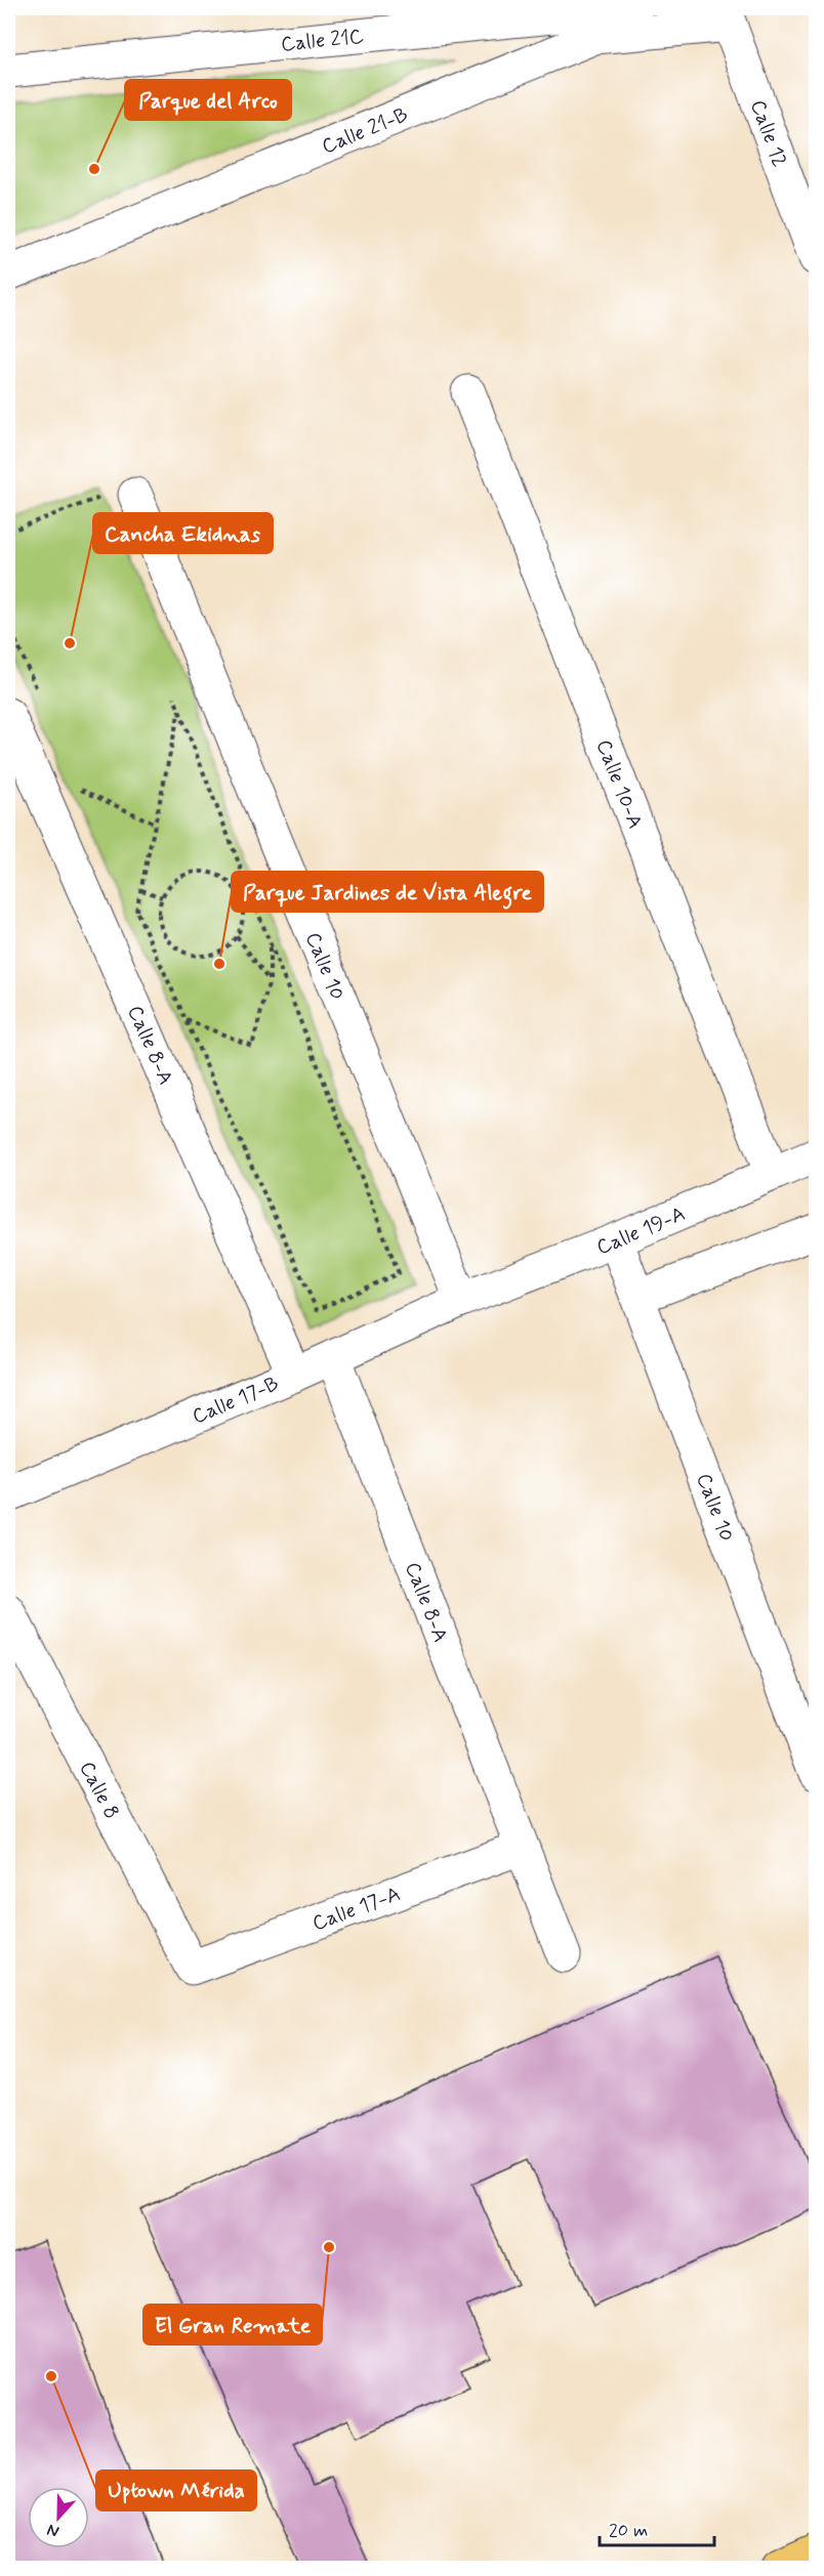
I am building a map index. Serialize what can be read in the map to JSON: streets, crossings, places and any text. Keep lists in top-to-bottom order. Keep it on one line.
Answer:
{"streets":{"street":["Calle 21C","Calle 21-B","Calle 12","Calle 10-A","Calle 10","Calle 8-A","Calle 19-A","Calle 17-B","Calle 8","Calle 17-A"]},"crossings":[["Calle 21-B","Calle 12"],["Calle 10-A","Calle 19-A"],["Calle 10","Calle 19-A"],["Calle 10","Calle 17-B"],["Calle 8-A","Calle 17-B"],["Calle 8-A","Calle 17-A"],["Calle 19-A","Calle 17-B"],["Calle 8","Calle 17-A"]],"places":["Parque del Arco","Cancha Ekidnas","Parque Jardines de Vista Alegre","El Gran Remate","Uptown Mérida"],"scale_bar":"20 m","north":"bottom"}
